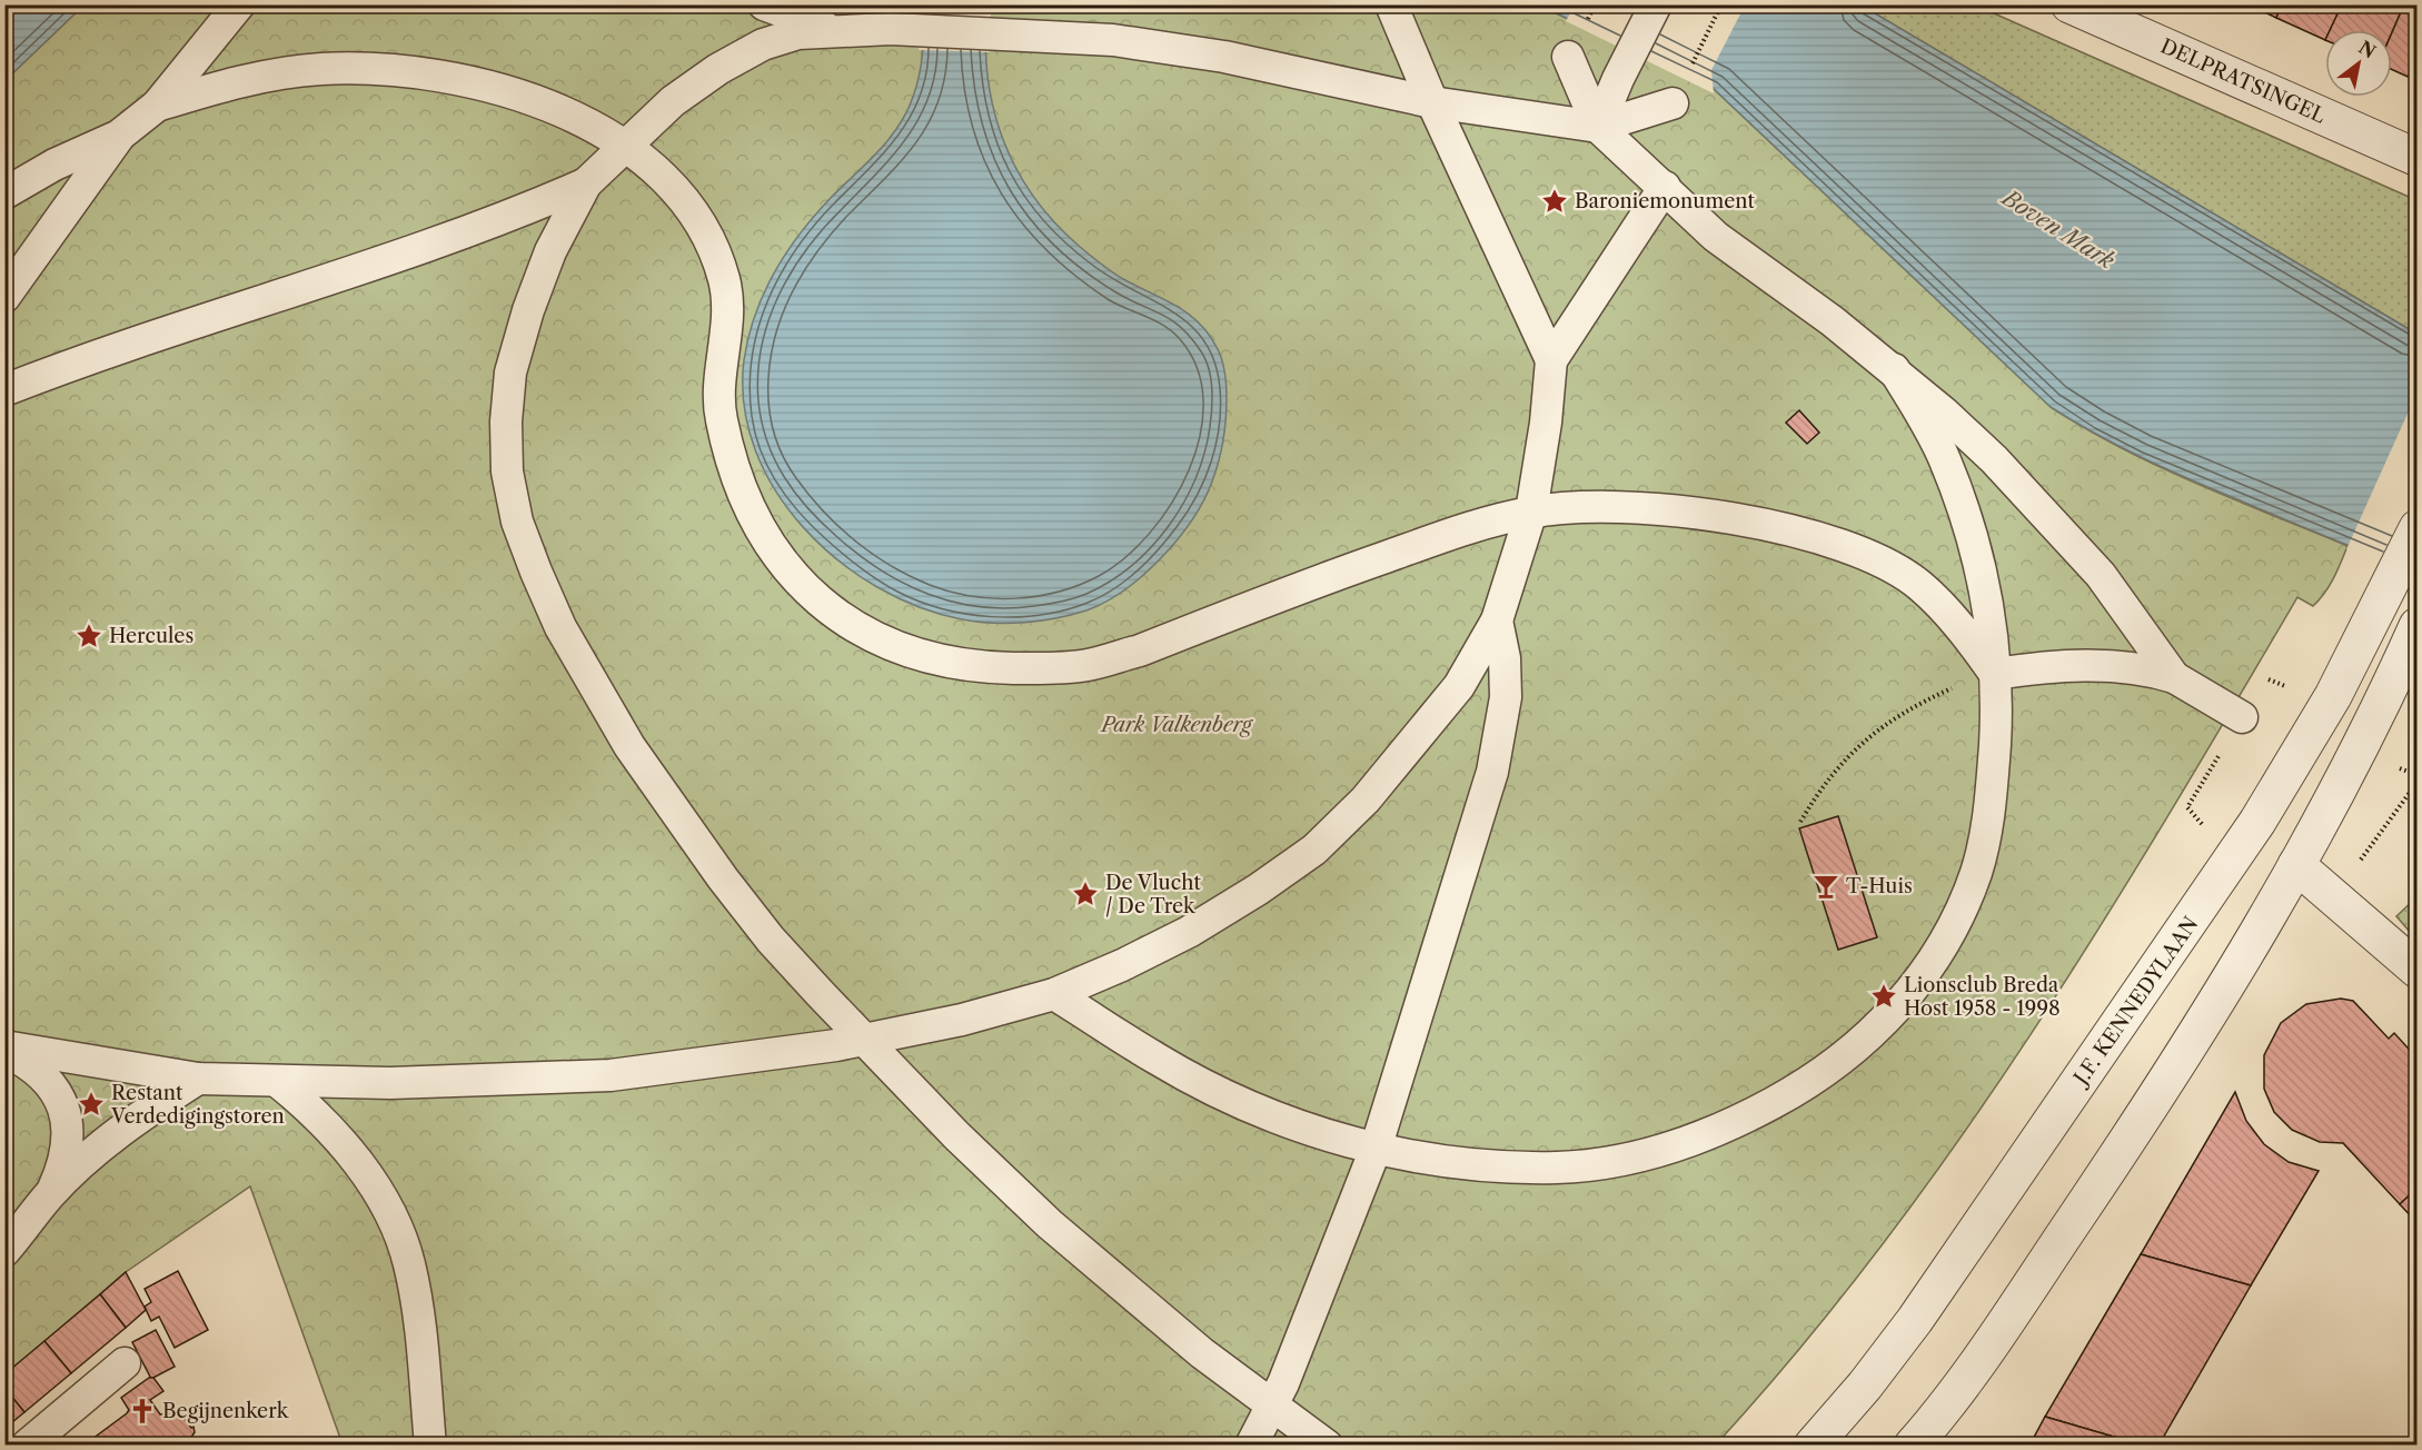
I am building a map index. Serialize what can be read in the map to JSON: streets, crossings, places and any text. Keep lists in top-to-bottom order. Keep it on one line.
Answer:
{"streets":{"street":["DELPRATSINGEL","J.F. KENNEDYLAAN"]},"water":["Boven Mark"],"parks":["Park Valkenberg"],"places":{"place":["Baroniemonument","Hercules","De Vlucht / De Trek","Lionsclub Breda Host 1958 - 1998","Restant Verdedigingstoren"],"bar":["T-Huis"],"church":["Begijnenkerk"]},"north":"top right"}
